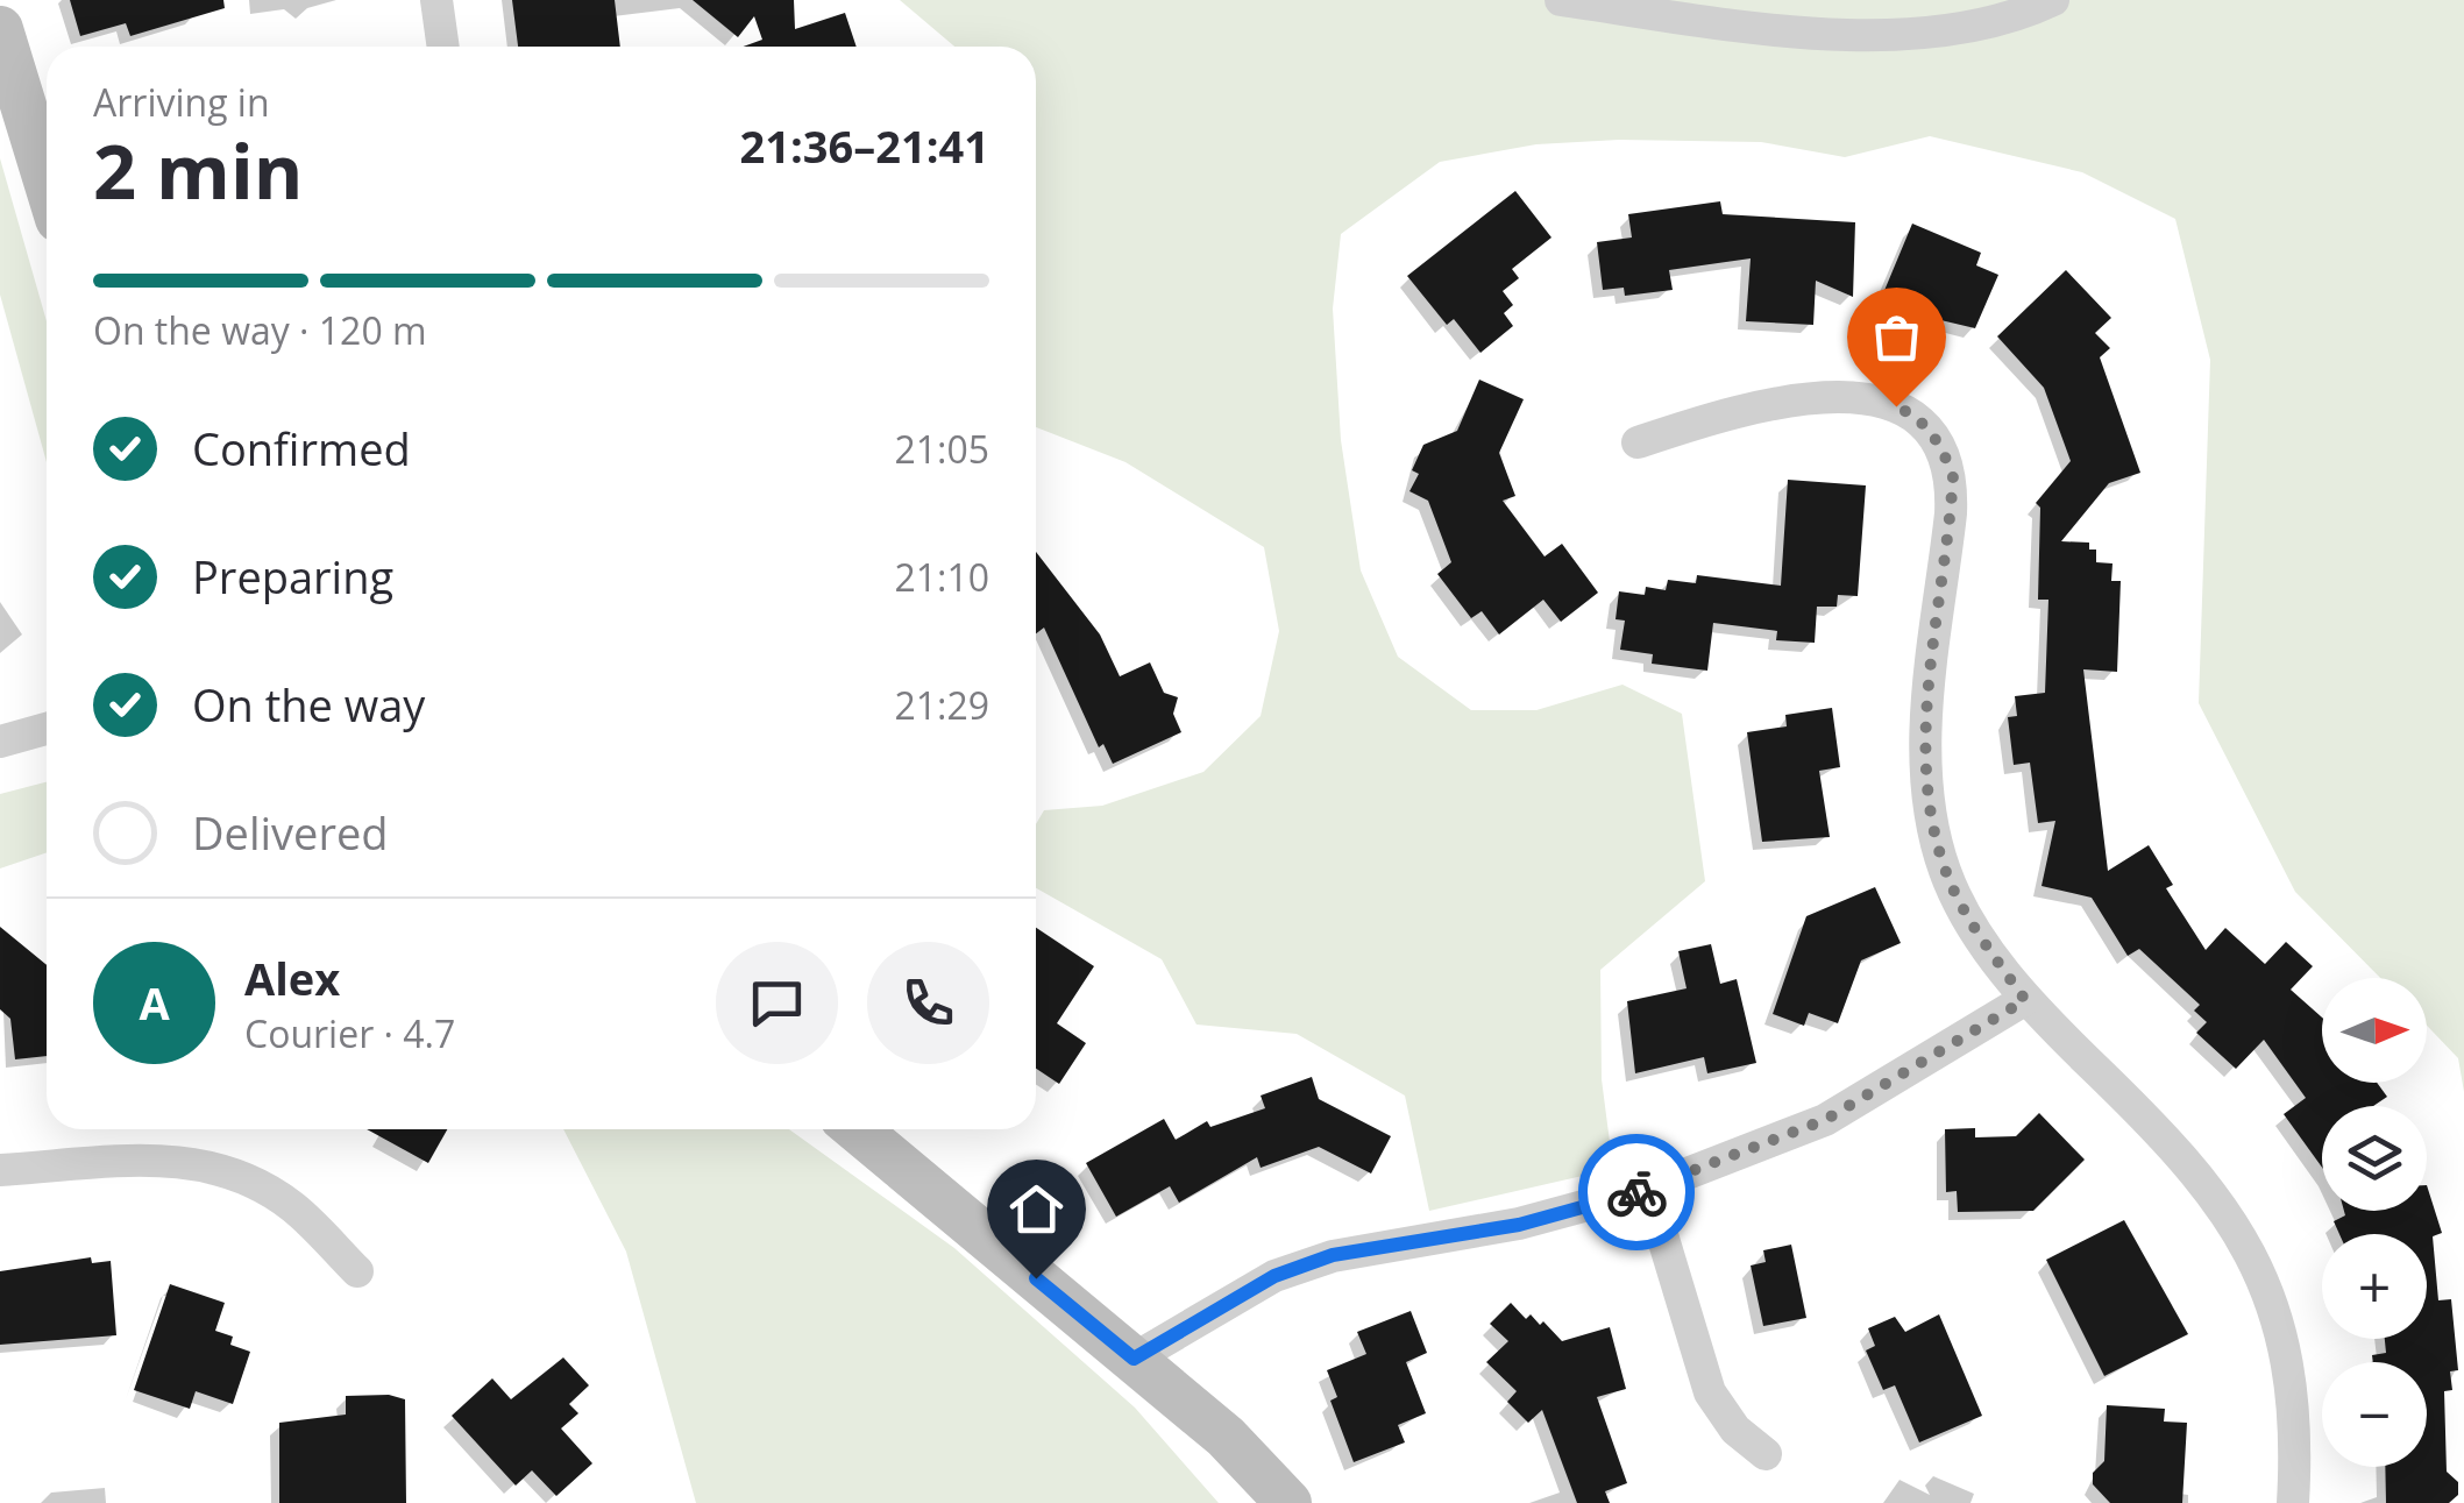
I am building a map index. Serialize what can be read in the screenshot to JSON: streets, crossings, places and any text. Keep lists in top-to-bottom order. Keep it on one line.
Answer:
{"north":"right","page":{"heading":["2 min","Arriving in","21:36–21:41"],"panel":["Alex","Courier · 4.7"],"bar":"On the way · 120 m","list":[["Confirmed","21:05"],["Preparing","21:10"],["On the way","21:29"],"Delivered"],"round":"A","map_buttons":["+","−"]}}
